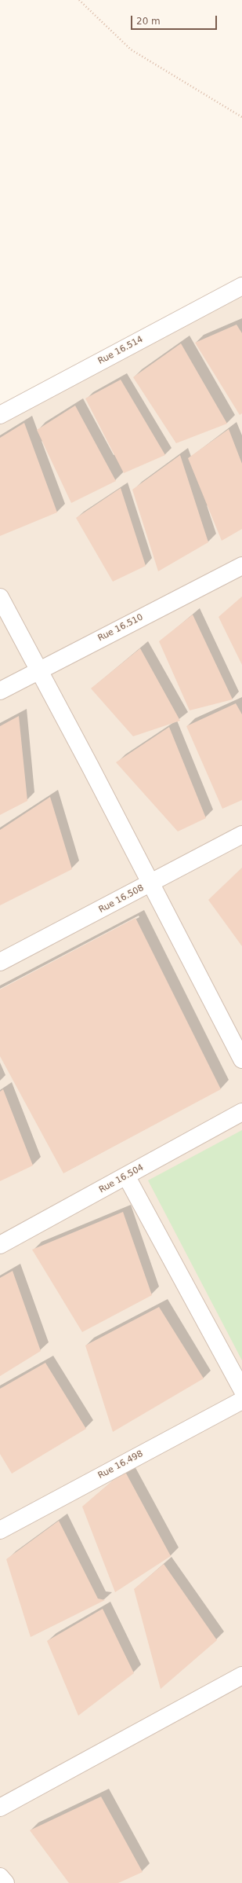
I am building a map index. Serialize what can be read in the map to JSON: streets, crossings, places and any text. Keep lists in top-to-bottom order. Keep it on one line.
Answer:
{"streets":{"street":["Rue 16.514","Rue 16.510","Rue 16.508","Rue 16.504","Rue 16.498"]},"scale_bar":"20 m"}
